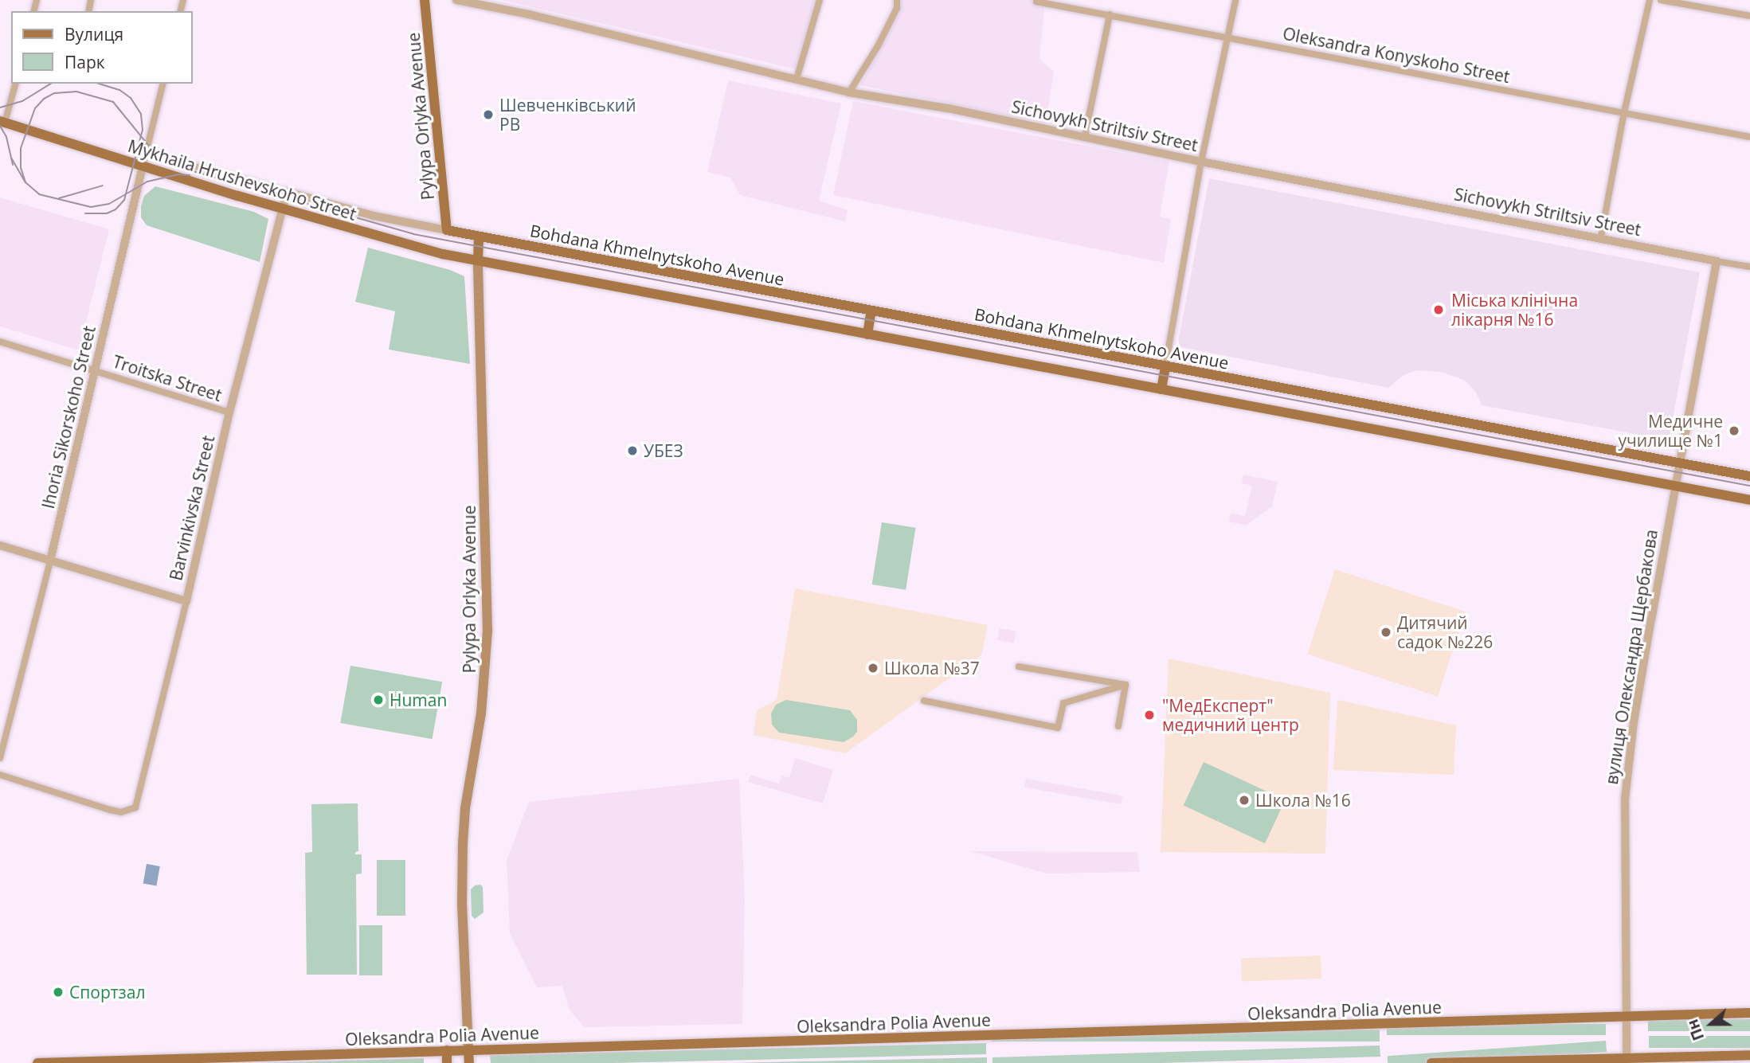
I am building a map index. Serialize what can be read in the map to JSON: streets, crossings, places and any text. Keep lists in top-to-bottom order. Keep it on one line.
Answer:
{"streets":{"main road":["Pylypa Orlyka Avenue","Mykhaila Hrushevskoho Street","Bohdana Khmelnytskoho Avenue","Oleksandra Polia Avenue"],"street":["Oleksandra Konyskoho Street","Sichovykh Striltsiv Street","Troitska Street","Ihoria Sikorskoho Street","Barvinkivska Street","вулиця Олександра Щербакова"]},"crossings":[["Pylypa Orlyka Avenue","Mykhaila Hrushevskoho Street"],["Pylypa Orlyka Avenue","Bohdana Khmelnytskoho Avenue"],["Pylypa Orlyka Avenue","Oleksandra Polia Avenue"],["Sichovykh Striltsiv Street","вулиця Олександра Щербакова"],["Mykhaila Hrushevskoho Street","Bohdana Khmelnytskoho Avenue"],["Mykhaila Hrushevskoho Street","Ihoria Sikorskoho Street"],["Mykhaila Hrushevskoho Street","Barvinkivska Street"],["Bohdana Khmelnytskoho Avenue","вулиця Олександра Щербакова"],["Troitska Street","Ihoria Sikorskoho Street"],["Troitska Street","Barvinkivska Street"],["вулиця Олександра Щербакова","Oleksandra Polia Avenue"]],"places":["Шевченківський РВ","Міська клінічна лікарня №16","Медичне училище №1","УБЕЗ","Дитячий садок №226","Школа №37","Human","\"МедЕксперт\" медичний центр","Школа №16","Спортзал"],"legend":["Вулиця","Парк"],"north":"left"}
